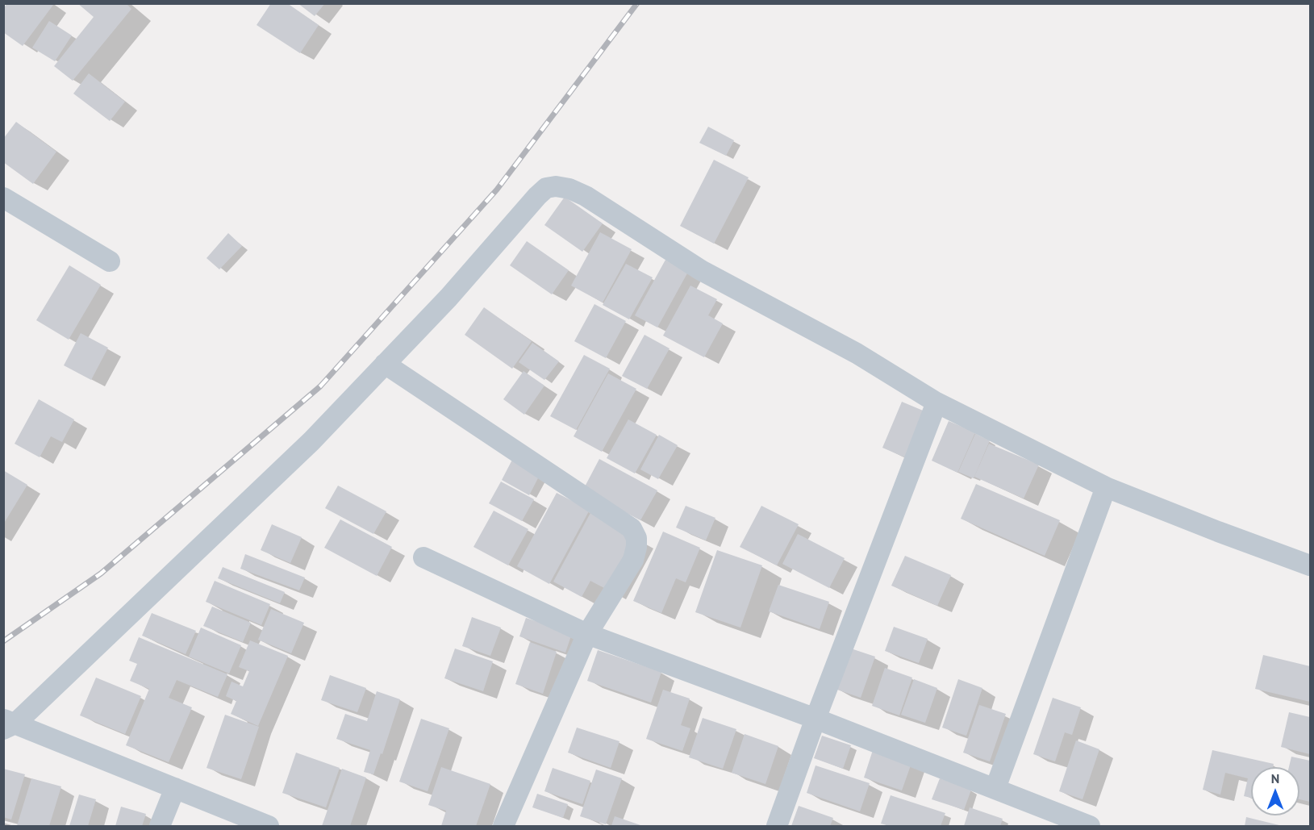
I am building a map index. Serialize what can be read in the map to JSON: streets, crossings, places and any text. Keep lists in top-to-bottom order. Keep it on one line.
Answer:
{"north":"top"}
